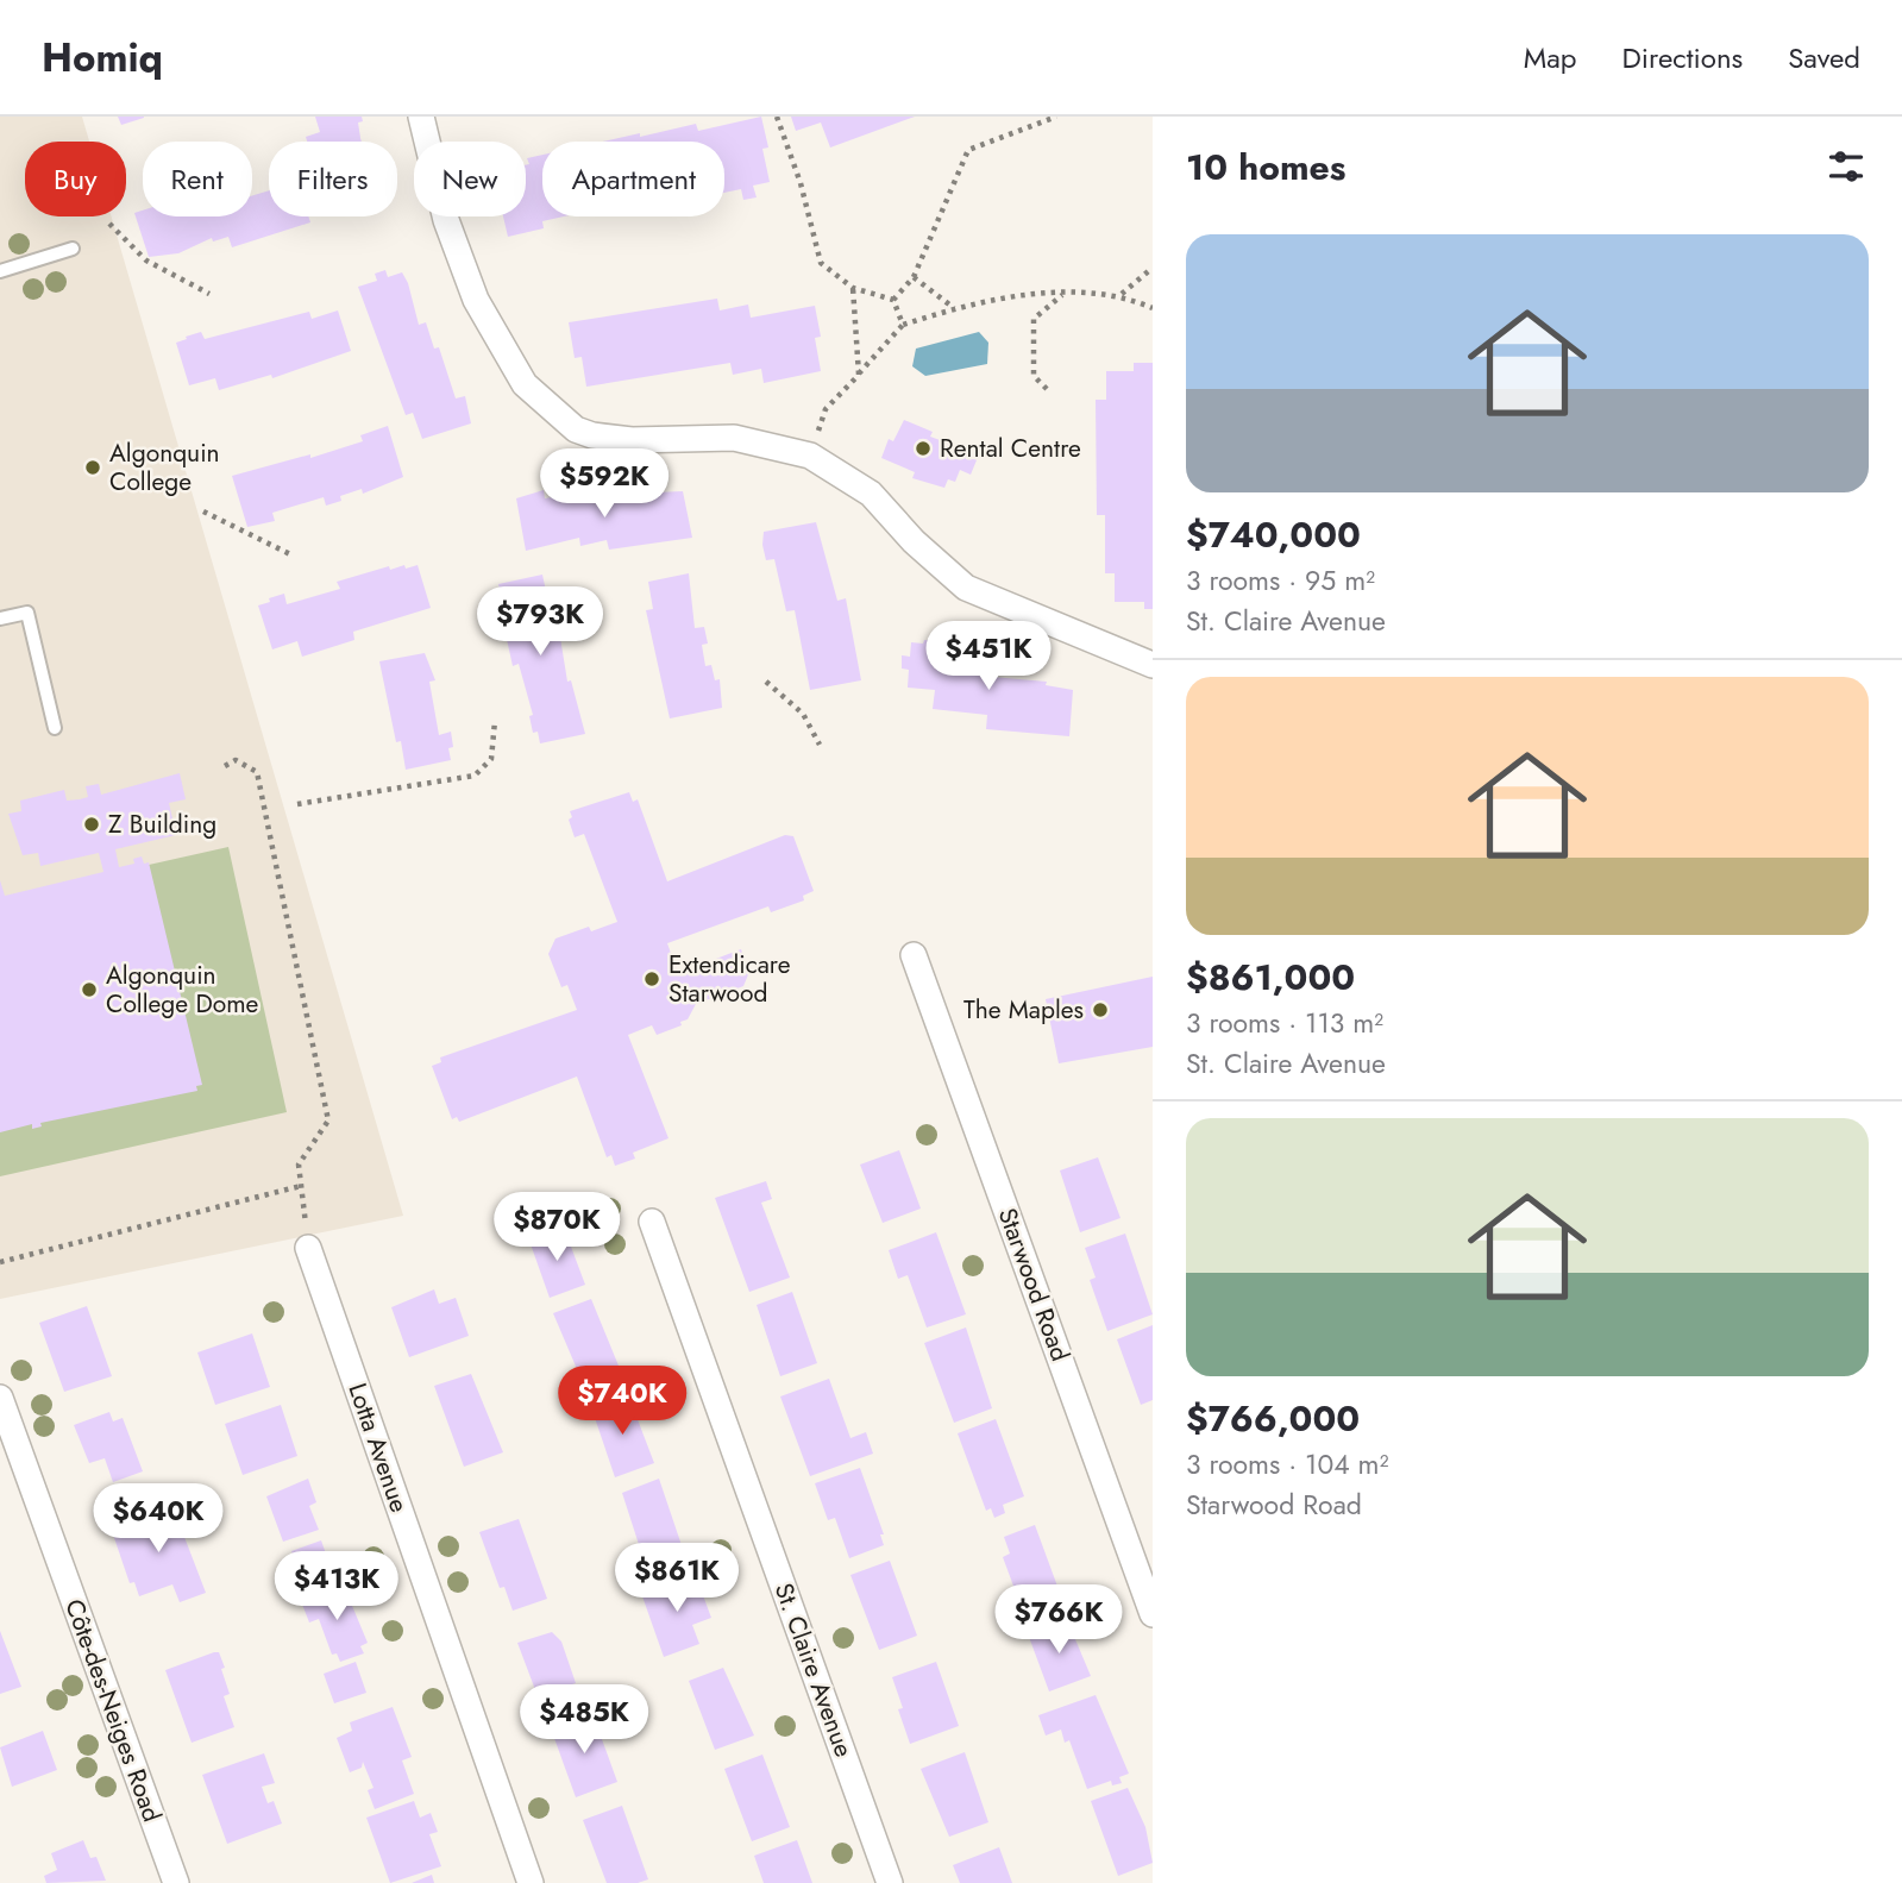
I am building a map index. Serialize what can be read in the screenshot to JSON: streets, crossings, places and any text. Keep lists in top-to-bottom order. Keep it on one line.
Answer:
{"streets":{"street":["Starwood Road","Lotta Avenue","St. Claire Avenue","Côte-des-Neiges Road"]},"places":["Rental Centre","Algonquin College","Z Building","Extendicare Starwood","Algonquin College Dome","The Maples"],"page":{"header":"Homiq","nav":["Map","Directions","Saved"],"heading":"10 homes","chip":["Buy","Rent","Filters","New","Apartment"],"list":[{"name":"$740,000","note":"3 rooms · 95 m² · St. Claire Avenue"},{"name":"$861,000","note":"3 rooms · 113 m² · St. Claire Avenue"},{"name":"$766,000","note":"3 rooms · 104 m² · Starwood Road"}],"price":["$592K","$793K","$451K","$870K","$740K","$640K","$861K","$413K","$766K","$485K"]}}
